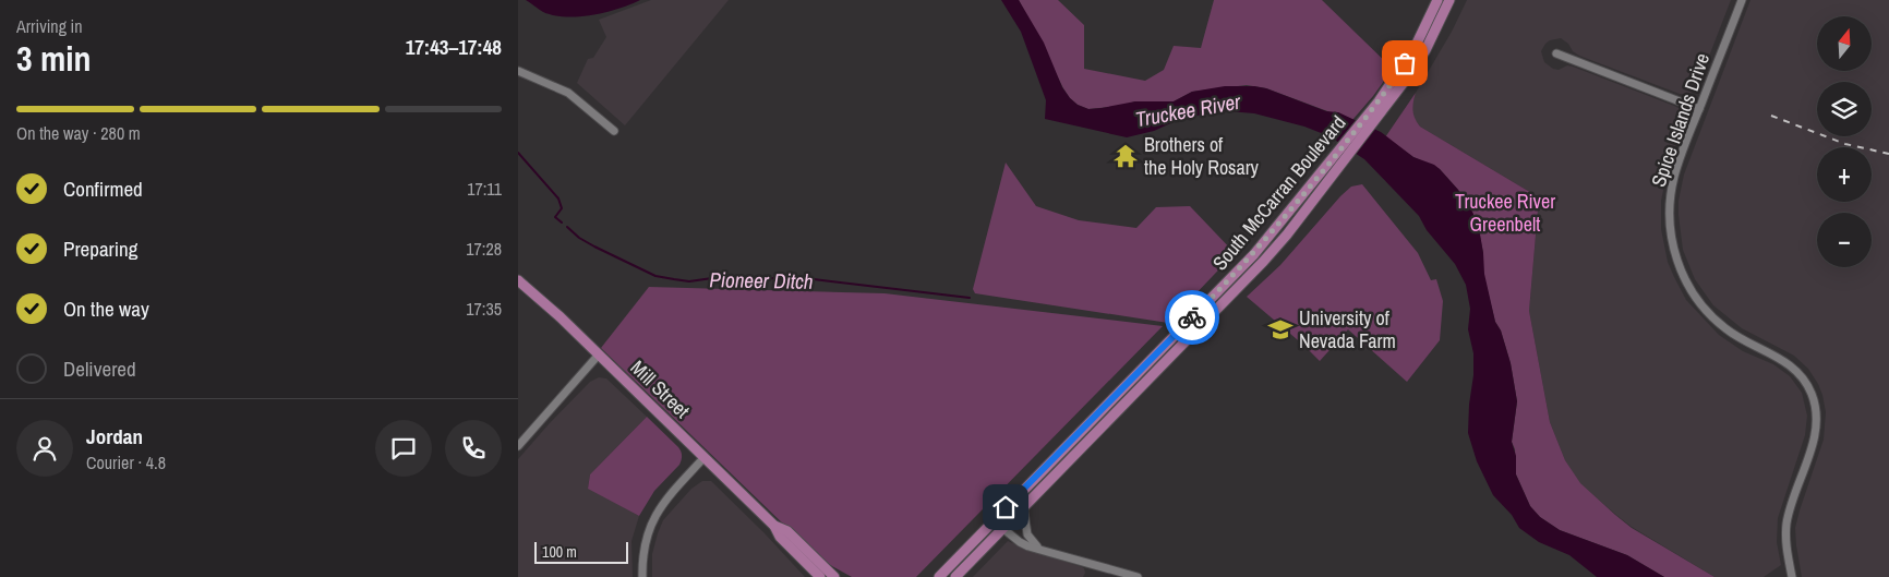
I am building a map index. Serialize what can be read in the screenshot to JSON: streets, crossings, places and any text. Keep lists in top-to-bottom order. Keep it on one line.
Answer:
{"streets":{"main road":["South McCarran Boulevard","Mill Street"],"street":["Spice Islands Drive"]},"water":["Truckee River","Pioneer Ditch"],"parks":["Truckee River Greenbelt"],"places":{"temple":["Brothers of the Holy Rosary"],"school or university":["University of Nevada Farm"]},"scale_bar":"100 m","north":"top","page":{"heading":["3 min","Arriving in","17:43–17:48"],"panel":["Jordan","Courier · 4.8"],"map_buttons":["+","−"],"bar":"On the way · 280 m","list":[["Confirmed","17:11"],["Preparing","17:28"],["On the way","17:35"],"Delivered"],"scale":"100 m"}}
